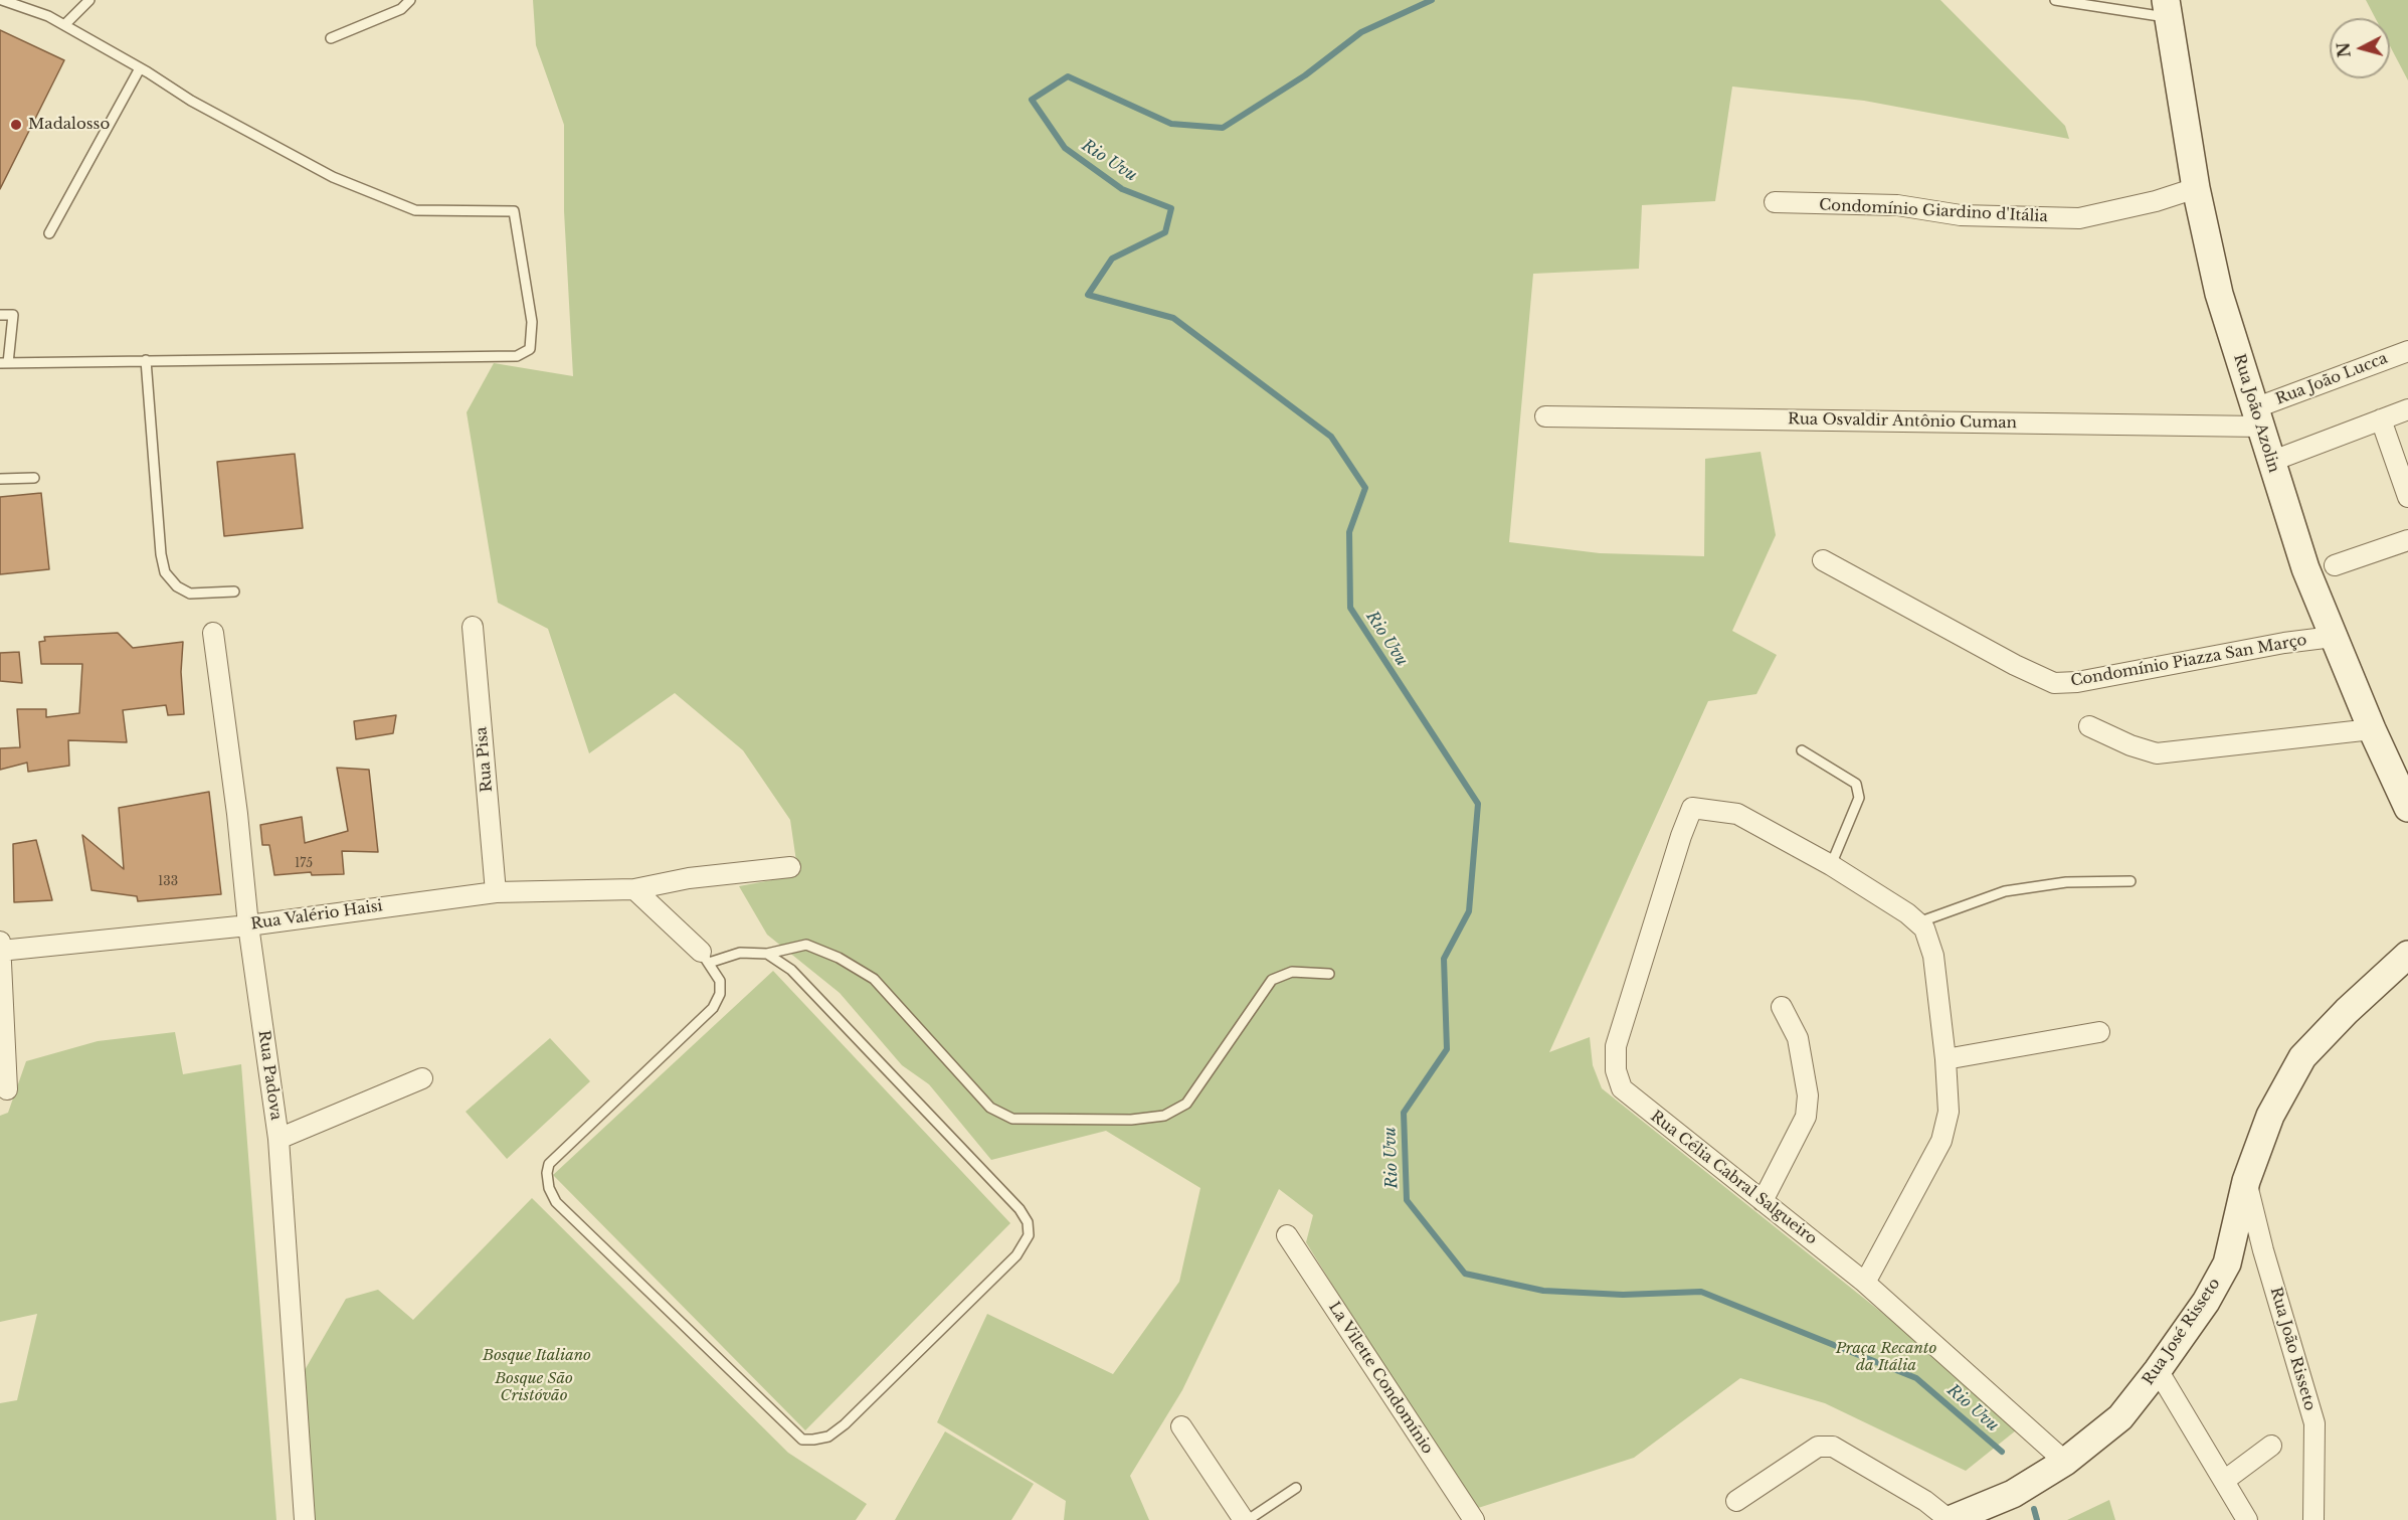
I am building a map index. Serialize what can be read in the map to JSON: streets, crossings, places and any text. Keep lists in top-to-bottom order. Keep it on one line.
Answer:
{"streets":{"street":["Condomínio Giardino d'Itália","Rua João Lucca","Rua João Azolin","Rua Osvaldir Antônio Cuman","Condomínio Piazza San Março","Rua Pisa","Rua Valério Haisi","Rua Padova","Rua Célia Cabral Salgueiro","Rua José Risseto","Rua João Risseto","La Vilette Condomínio"]},"crossings":[["Condomínio Giardino d'Itália","Rua João Azolin"],["Rua João Lucca","Rua João Azolin"],["Rua João Lucca","Rua Osvaldir Antônio Cuman"],["Rua João Azolin","Rua Osvaldir Antônio Cuman"],["Rua João Azolin","Condomínio Piazza San Março"],["Rua Pisa","Rua Valério Haisi"],["Rua Valério Haisi","Rua Padova"],["Rua Célia Cabral Salgueiro","Rua José Risseto"],["Rua José Risseto","Rua João Risseto"]],"water":["Rio Uvu"],"parks":["Praça Recanto da Itália","Bosque Italiano","Bosque São Cristóvão"],"places":["Madalosso"],"house_numbers":["175","133"],"north":"left"}
